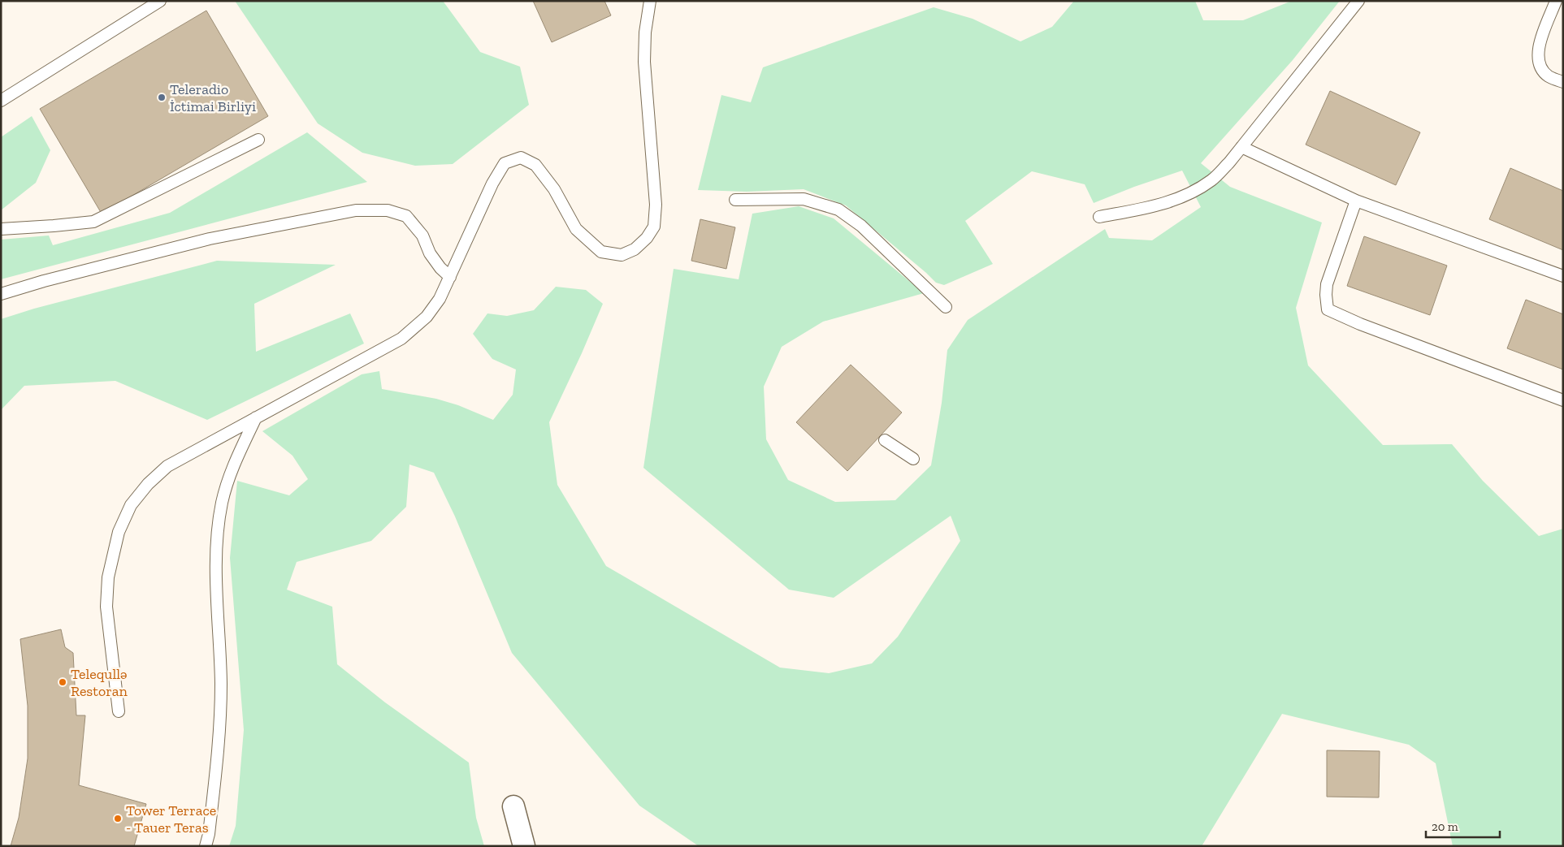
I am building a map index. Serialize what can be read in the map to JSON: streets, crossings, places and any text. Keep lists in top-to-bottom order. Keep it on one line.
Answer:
{"places":["Teleradio İctimai Birliyi","Telequllə Restoran","Tower Terrace - Tauer Teras"],"scale_bar":"20 m"}
